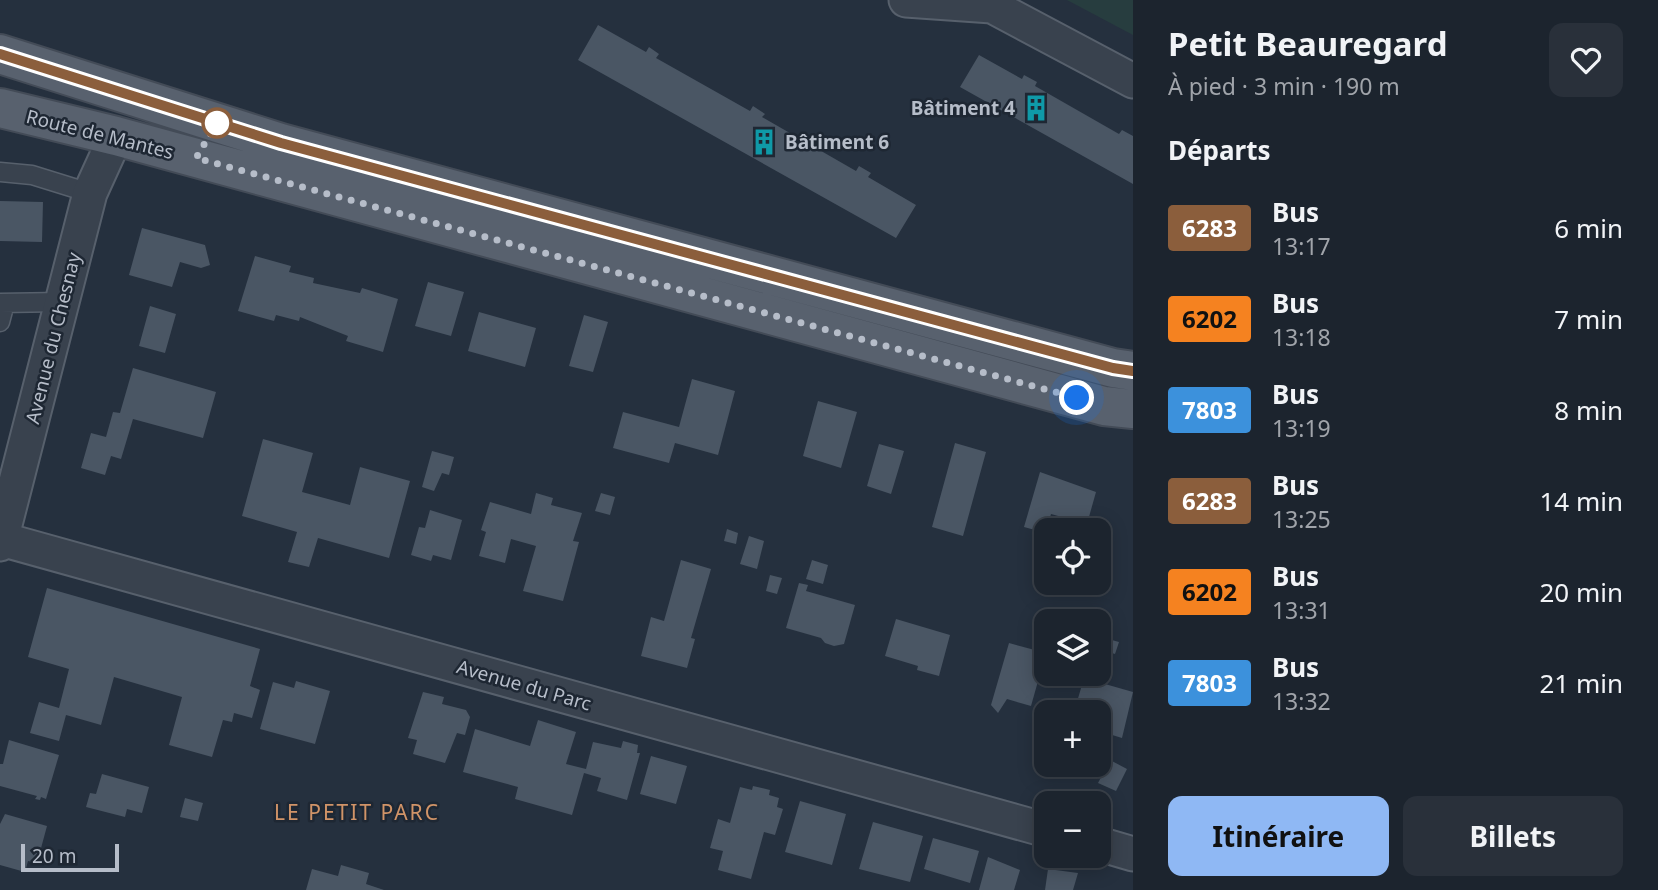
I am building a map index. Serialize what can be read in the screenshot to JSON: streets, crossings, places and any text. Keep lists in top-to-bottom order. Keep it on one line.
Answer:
{"streets":{"main road":["Route de Mantes"],"street":["Avenue du Chesnay","Avenue du Parc"]},"crossings":[["Route de Mantes","Avenue du Chesnay"],["Avenue du Chesnay","Avenue du Parc"]],"districts":["LE PETIT PARC"],"places":{"building":["Bâtiment 4","Bâtiment 6"]},"lines":["bus line 6283"],"scale_bar":"20 m","page":{"heading":[["Petit Beauregard","À pied · 3 min · 190 m"],"Départs"],"list":[{"mark":"6283","name":"Bus","note":"13:17","value":"6 min"},{"mark":"6202","name":"Bus","note":"13:18","value":"7 min"},{"mark":"7803","name":"Bus","note":"13:19","value":"8 min"},{"mark":"6283","name":"Bus","note":"13:25","value":"14 min"},{"mark":"6202","name":"Bus","note":"13:31","value":"20 min"},{"mark":"7803","name":"Bus","note":"13:32","value":"21 min"}],"map_buttons":["+","−"],"buttons":["Itinéraire","Billets"],"scale":"20 m"}}
